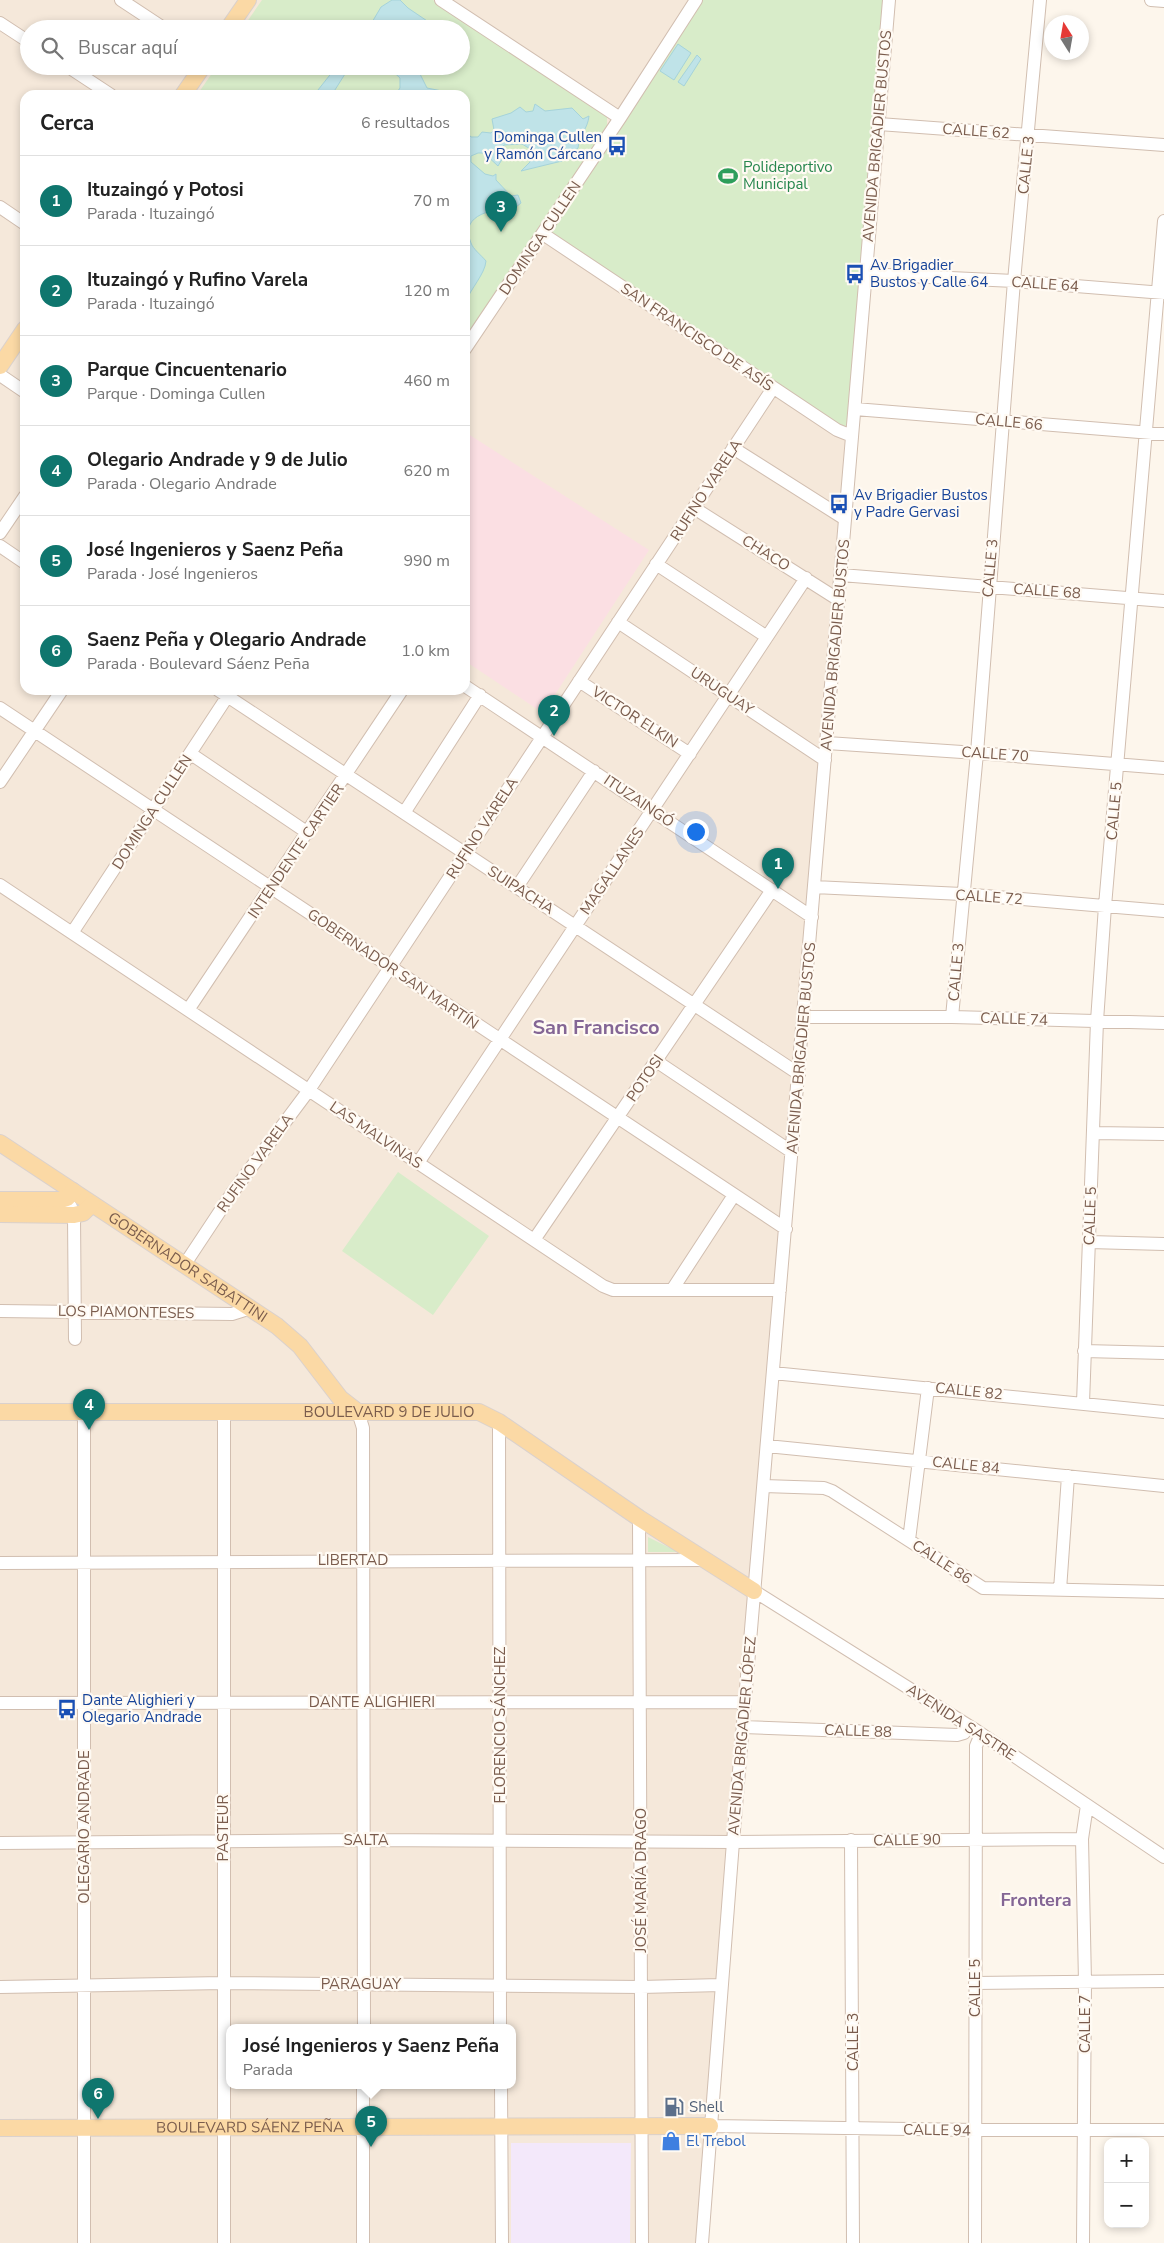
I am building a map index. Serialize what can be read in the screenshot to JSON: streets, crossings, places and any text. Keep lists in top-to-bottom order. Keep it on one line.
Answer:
{"streets":{"main road":["GOBERNADOR SABATTINI","BOULEVARD 9 DE JULIO","BOULEVARD SÁENZ PEÑA"],"street":["CALLE 62","AVENIDA BRIGADIER BUSTOS","CALLE 3","DOMINGA CULLEN","CALLE 64","SAN FRANCISCO DE ASÍS","CALLE 66","RUFINO VARELA","CHACO","CALLE 68","URUGUAY","VICTOR ELKIN","CALLE 70","ITUZAINGÓ","CALLE 5","INTENDENTE CARTIER","MAGALLANES","SUIPACHA","CALLE 72","GOBERNADOR SAN MARTÍN","CALLE 74","POTOSI","LAS MALVINAS","LOS PIAMONTESES","CALLE 82","CALLE 84","LIBERTAD","CALLE 86","DANTE ALIGHIERI","AVENIDA SASTRE","FLORENCIO SÁNCHEZ","CALLE 88","AVENIDA BRIGADIER LÓPEZ","OLEGARIO ANDRADE","PASTEUR","SALTA","CALLE 90","JOSÉ MARÍA DRAGO","PARAGUAY","CALLE 7","CALLE 94"]},"crossings":[["CALLE 62","AVENIDA BRIGADIER BUSTOS"],["CALLE 62","CALLE 3"],["AVENIDA BRIGADIER BUSTOS","CALLE 64"],["AVENIDA BRIGADIER BUSTOS","SAN FRANCISCO DE ASÍS"],["AVENIDA BRIGADIER BUSTOS","CALLE 66"],["AVENIDA BRIGADIER BUSTOS","CHACO"],["AVENIDA BRIGADIER BUSTOS","CALLE 68"],["AVENIDA BRIGADIER BUSTOS","URUGUAY"],["AVENIDA BRIGADIER BUSTOS","CALLE 70"],["AVENIDA BRIGADIER BUSTOS","ITUZAINGÓ"],["AVENIDA BRIGADIER BUSTOS","SUIPACHA"],["AVENIDA BRIGADIER BUSTOS","CALLE 72"],["AVENIDA BRIGADIER BUSTOS","GOBERNADOR SAN MARTÍN"],["AVENIDA BRIGADIER BUSTOS","CALLE 74"],["AVENIDA BRIGADIER BUSTOS","AVENIDA BRIGADIER LÓPEZ"],["CALLE 3","CALLE 64"],["CALLE 3","CALLE 66"],["CALLE 3","CALLE 68"],["CALLE 3","CALLE 70"],["CALLE 3","CALLE 72"],["CALLE 3","CALLE 74"],["CALLE 3","CALLE 90"],["CALLE 3","CALLE 94"],["DOMINGA CULLEN","SAN FRANCISCO DE ASÍS"],["DOMINGA CULLEN","GOBERNADOR SAN MARTÍN"],["DOMINGA CULLEN","LAS MALVINAS"],["CALLE 64","CALLE 5"],["SAN FRANCISCO DE ASÍS","RUFINO VARELA"],["CALLE 66","CALLE 5"],["RUFINO VARELA","CHACO"],["RUFINO VARELA","URUGUAY"],["RUFINO VARELA","VICTOR ELKIN"],["RUFINO VARELA","ITUZAINGÓ"],["RUFINO VARELA","SUIPACHA"],["RUFINO VARELA","GOBERNADOR SAN MARTÍN"],["RUFINO VARELA","LAS MALVINAS"],["RUFINO VARELA","GOBERNADOR SABATTINI"],["CHACO","MAGALLANES"],["CALLE 68","CALLE 5"],["URUGUAY","MAGALLANES"],["VICTOR ELKIN","MAGALLANES"],["CALLE 70","CALLE 5"],["ITUZAINGÓ","MAGALLANES"],["ITUZAINGÓ","POTOSI"],["CALLE 5","CALLE 72"],["CALLE 5","CALLE 74"],["CALLE 5","CALLE 82"],["CALLE 5","AVENIDA SASTRE"],["CALLE 5","CALLE 90"],["CALLE 5","CALLE 94"],["INTENDENTE CARTIER","SUIPACHA"],["INTENDENTE CARTIER","GOBERNADOR SAN MARTÍN"],["INTENDENTE CARTIER","LAS MALVINAS"],["MAGALLANES","SUIPACHA"],["MAGALLANES","GOBERNADOR SAN MARTÍN"],["MAGALLANES","LAS MALVINAS"],["SUIPACHA","POTOSI"],["GOBERNADOR SAN MARTÍN","POTOSI"],["GOBERNADOR SAN MARTÍN","AVENIDA BRIGADIER LÓPEZ"],["POTOSI","LAS MALVINAS"],["LAS MALVINAS","AVENIDA BRIGADIER LÓPEZ"],["GOBERNADOR SABATTINI","LOS PIAMONTESES"],["GOBERNADOR SABATTINI","BOULEVARD 9 DE JULIO"],["CALLE 82","AVENIDA BRIGADIER LÓPEZ"],["BOULEVARD 9 DE JULIO","LIBERTAD"],["BOULEVARD 9 DE JULIO","AVENIDA SASTRE"],["BOULEVARD 9 DE JULIO","FLORENCIO SÁNCHEZ"],["BOULEVARD 9 DE JULIO","AVENIDA BRIGADIER LÓPEZ"],["BOULEVARD 9 DE JULIO","OLEGARIO ANDRADE"],["BOULEVARD 9 DE JULIO","PASTEUR"],["BOULEVARD 9 DE JULIO","JOSÉ MARÍA DRAGO"],["CALLE 84","AVENIDA BRIGADIER LÓPEZ"],["LIBERTAD","FLORENCIO SÁNCHEZ"],["LIBERTAD","OLEGARIO ANDRADE"],["LIBERTAD","PASTEUR"],["LIBERTAD","JOSÉ MARÍA DRAGO"],["CALLE 86","AVENIDA BRIGADIER LÓPEZ"],["DANTE ALIGHIERI","FLORENCIO SÁNCHEZ"],["DANTE ALIGHIERI","AVENIDA BRIGADIER LÓPEZ"],["DANTE ALIGHIERI","OLEGARIO ANDRADE"],["DANTE ALIGHIERI","PASTEUR"],["DANTE ALIGHIERI","JOSÉ MARÍA DRAGO"],["AVENIDA SASTRE","CALLE 88"],["AVENIDA SASTRE","AVENIDA BRIGADIER LÓPEZ"],["AVENIDA SASTRE","CALLE 7"],["FLORENCIO SÁNCHEZ","SALTA"],["FLORENCIO SÁNCHEZ","PARAGUAY"],["CALLE 88","AVENIDA BRIGADIER LÓPEZ"],["AVENIDA BRIGADIER LÓPEZ","SALTA"],["AVENIDA BRIGADIER LÓPEZ","CALLE 90"],["AVENIDA BRIGADIER LÓPEZ","PARAGUAY"],["AVENIDA BRIGADIER LÓPEZ","BOULEVARD SÁENZ PEÑA"],["AVENIDA BRIGADIER LÓPEZ","CALLE 94"],["OLEGARIO ANDRADE","SALTA"],["OLEGARIO ANDRADE","PARAGUAY"],["OLEGARIO ANDRADE","BOULEVARD SÁENZ PEÑA"],["PASTEUR","SALTA"],["PASTEUR","PARAGUAY"],["PASTEUR","BOULEVARD SÁENZ PEÑA"],["SALTA","CALLE 90"],["SALTA","JOSÉ MARÍA DRAGO"],["CALLE 90","CALLE 7"],["JOSÉ MARÍA DRAGO","PARAGUAY"],["JOSÉ MARÍA DRAGO","BOULEVARD SÁENZ PEÑA"],["CALLE 7","CALLE 94"],["BOULEVARD SÁENZ PEÑA","CALLE 94"]],"districts":["San Francisco","Frontera"],"places":{"bus stop":["Dominga Cullen y Ramón Cárcano","Av Brigadier Bustos y Calle 64","Av Brigadier Bustos y Padre Gervasi","Dante Alighieri y Olegario Andrade"],"sports":["Polideportivo Municipal"],"fuel station":["Shell"],"shop":["El Trebol"]},"north":"top","page":{"search":"Buscar aquí","heading":["Cerca","6 resultados"],"list":[{"mark":"1","name":"Ituzaingó y Potosi","note":"Parada · Ituzaingó","value":"70 m"},{"mark":"2","name":"Ituzaingó y Rufino Varela","note":"Parada · Ituzaingó","value":"120 m"},{"mark":"3","name":"Parque Cincuentenario","note":"Parque · Dominga Cullen","value":"460 m"},{"mark":"4","name":"Olegario Andrade y 9 de Julio","note":"Parada · Olegario Andrade","value":"620 m"},{"mark":"5","name":"José Ingenieros y Saenz Peña","note":"Parada · José Ingenieros","value":"990 m"},{"mark":"6","name":"Saenz Peña y Olegario Andrade","note":"Parada · Boulevard Sáenz Peña","value":"1.0 km"}],"pins":["3","2","1","4","6","5"],"popup":["José Ingenieros y Saenz Peña","Parada"],"map_buttons":["+","−"]}}
